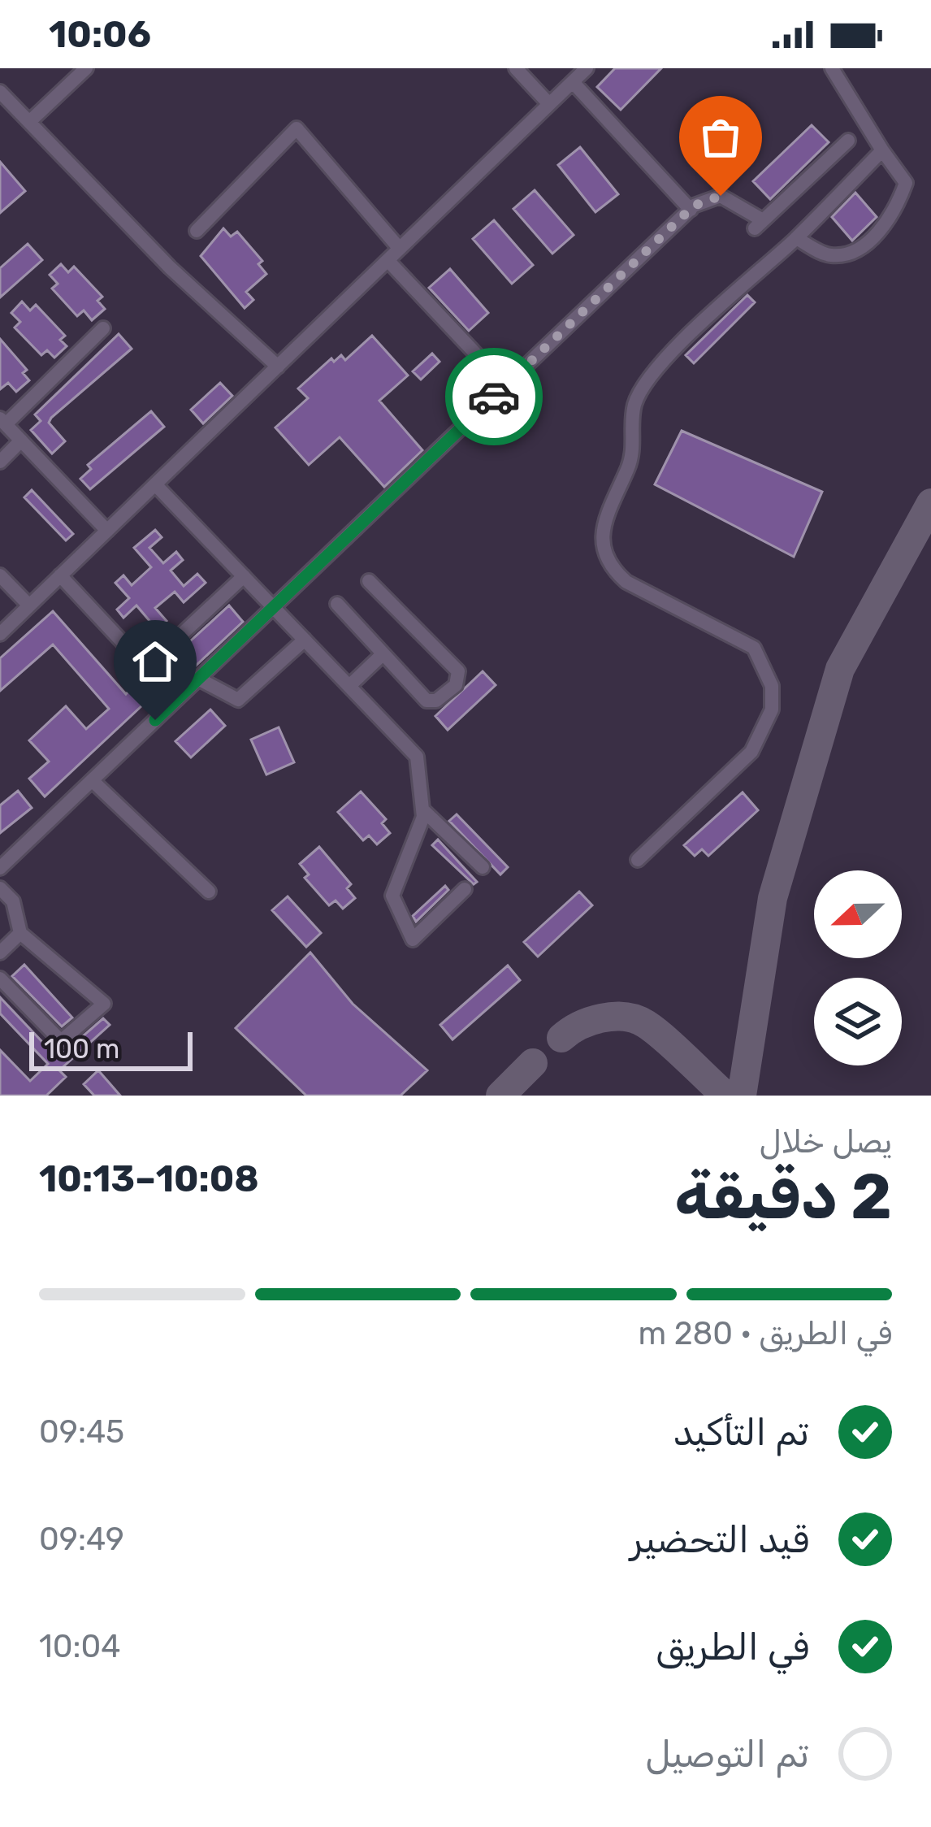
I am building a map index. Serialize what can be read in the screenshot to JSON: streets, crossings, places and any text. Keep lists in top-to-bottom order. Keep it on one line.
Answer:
{"scale_bar":"100 m","north":"left","page":{"status":"10:06","scale":"100 m","heading":["2 دقيقة","يصل خلال","10:08–10:13"],"bar":"في الطريق · 280 m","list":[["تم التأكيد","09:45"],["قيد التحضير","09:49"],["في الطريق","10:04"],"تم التوصيل"]}}
